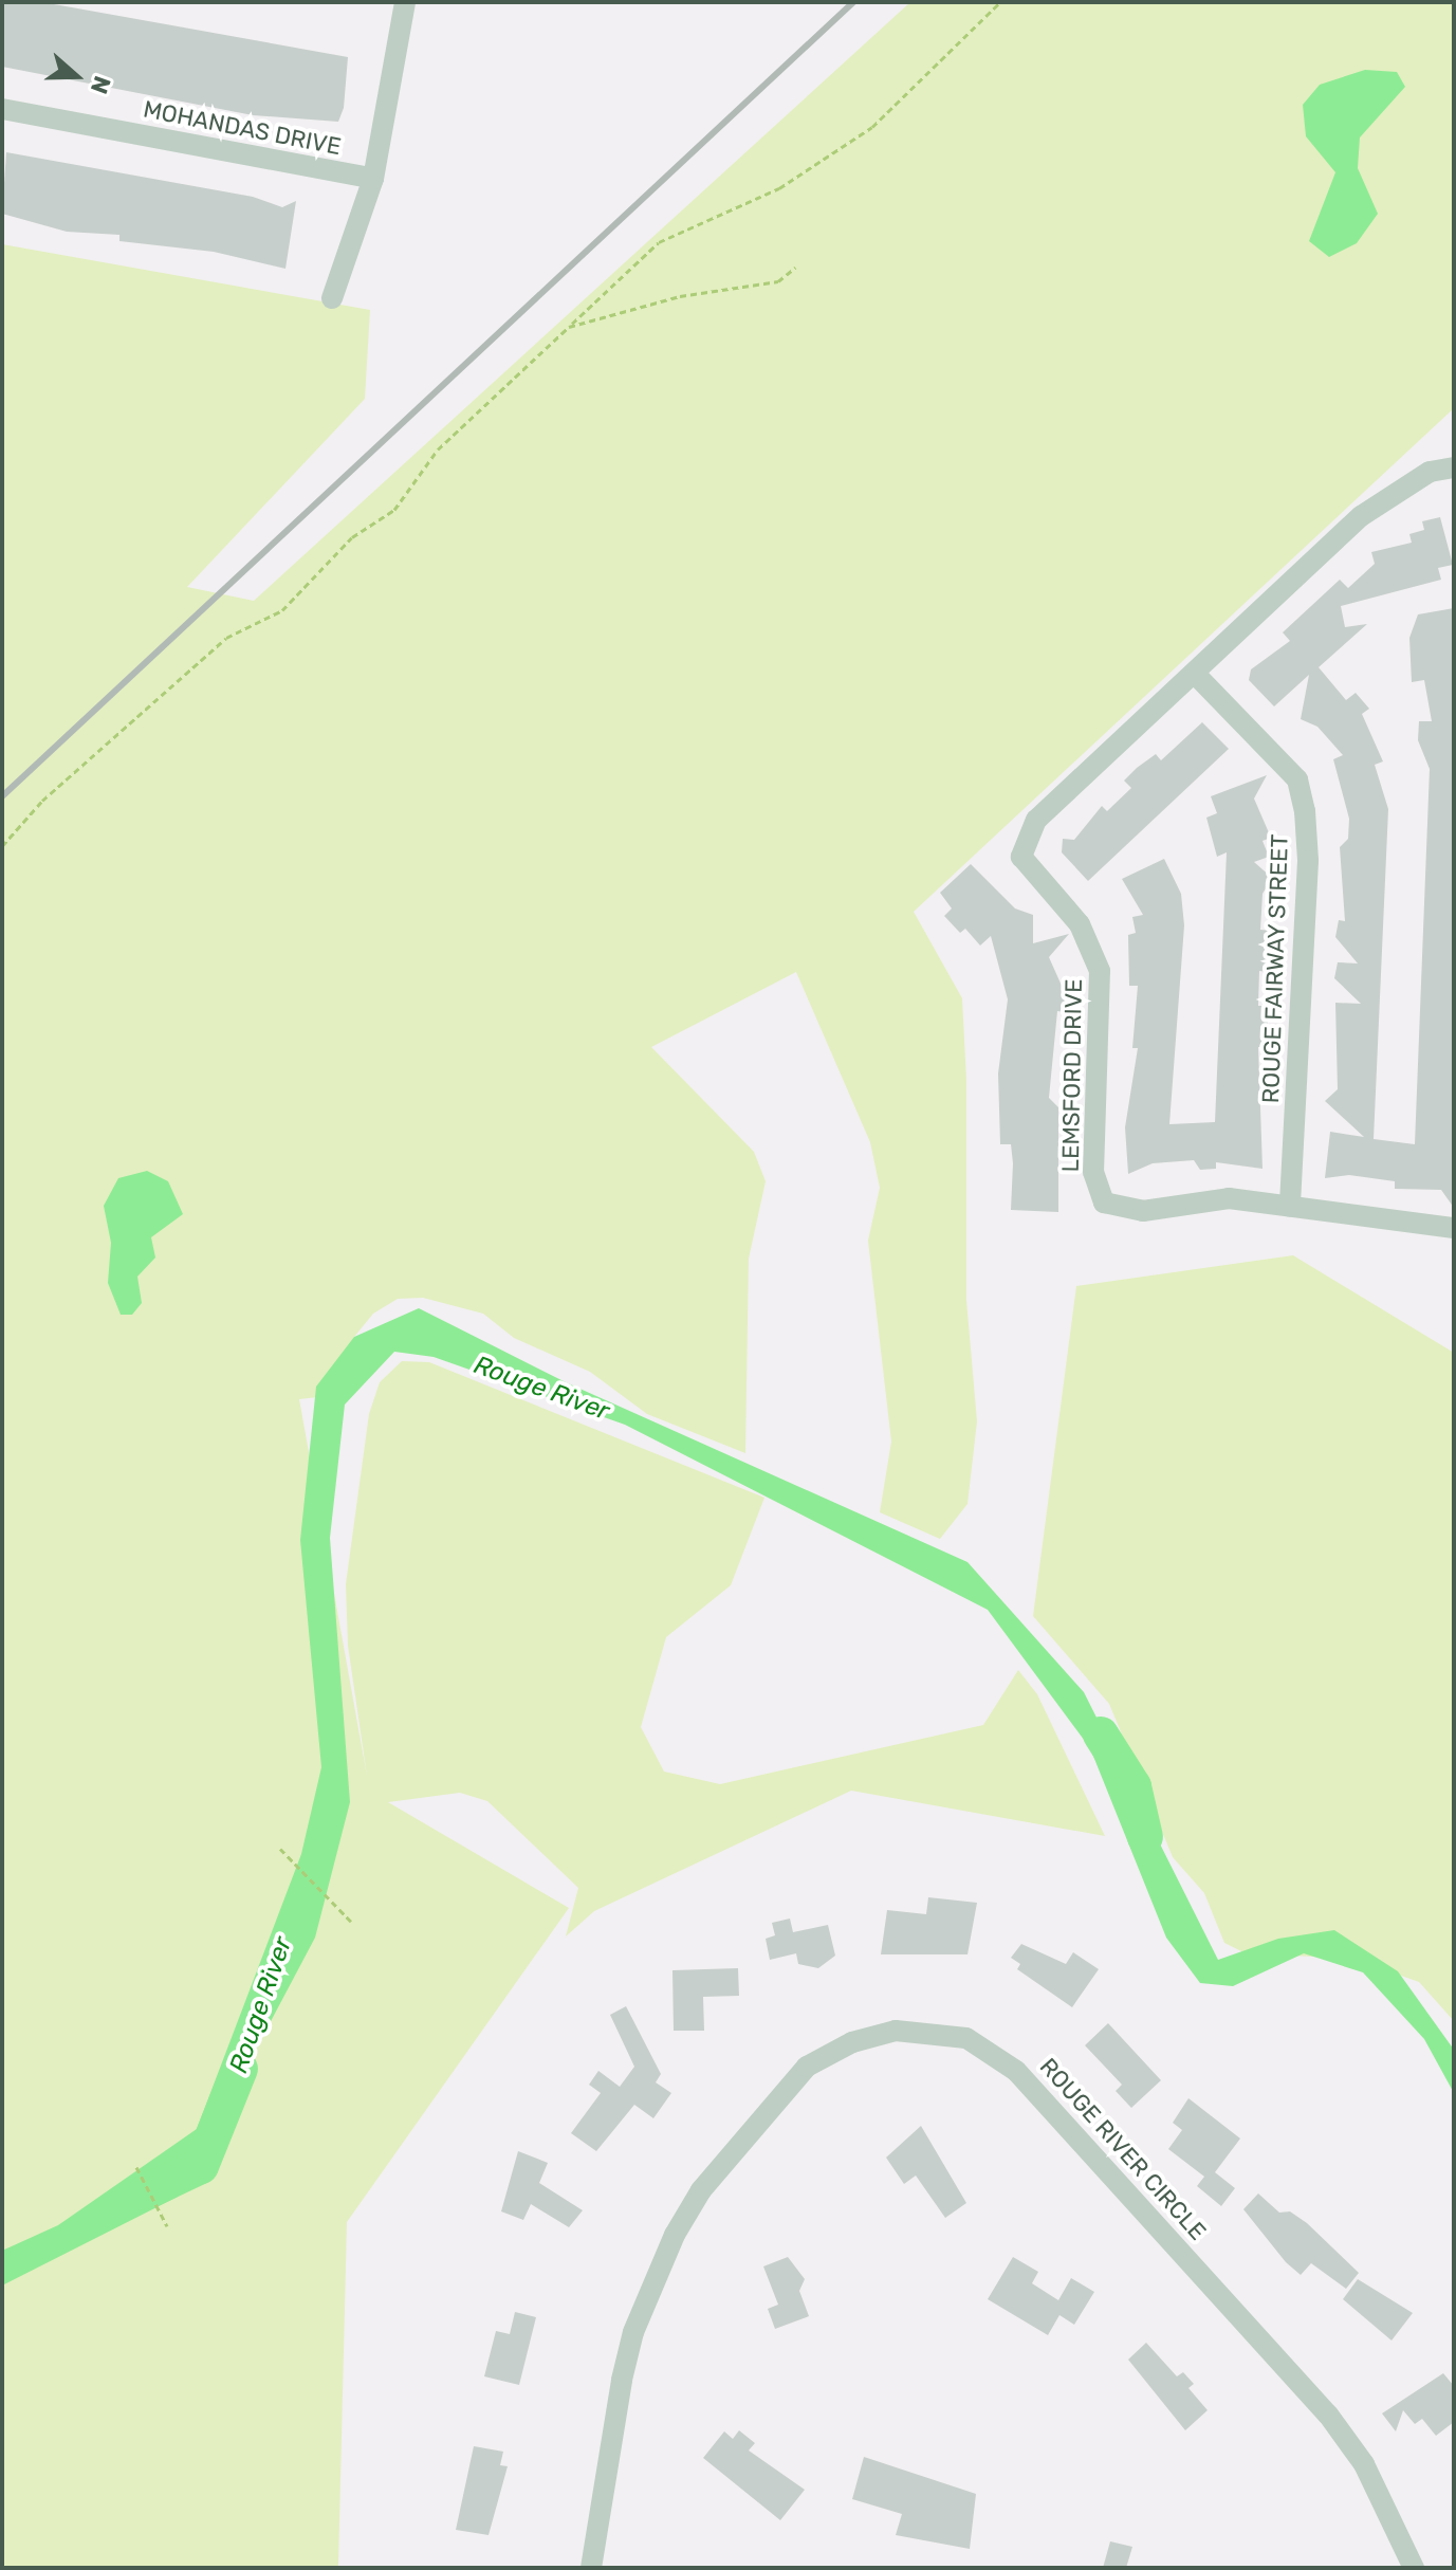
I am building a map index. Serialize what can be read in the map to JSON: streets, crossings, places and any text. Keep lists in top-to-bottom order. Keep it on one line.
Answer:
{"streets":{"street":["MOHANDAS DRIVE","ROUGE FAIRWAY STREET","LEMSFORD DRIVE","ROUGE RIVER CIRCLE"]},"crossings":[["ROUGE FAIRWAY STREET","LEMSFORD DRIVE"]],"water":["Rouge River"],"north":"right"}
